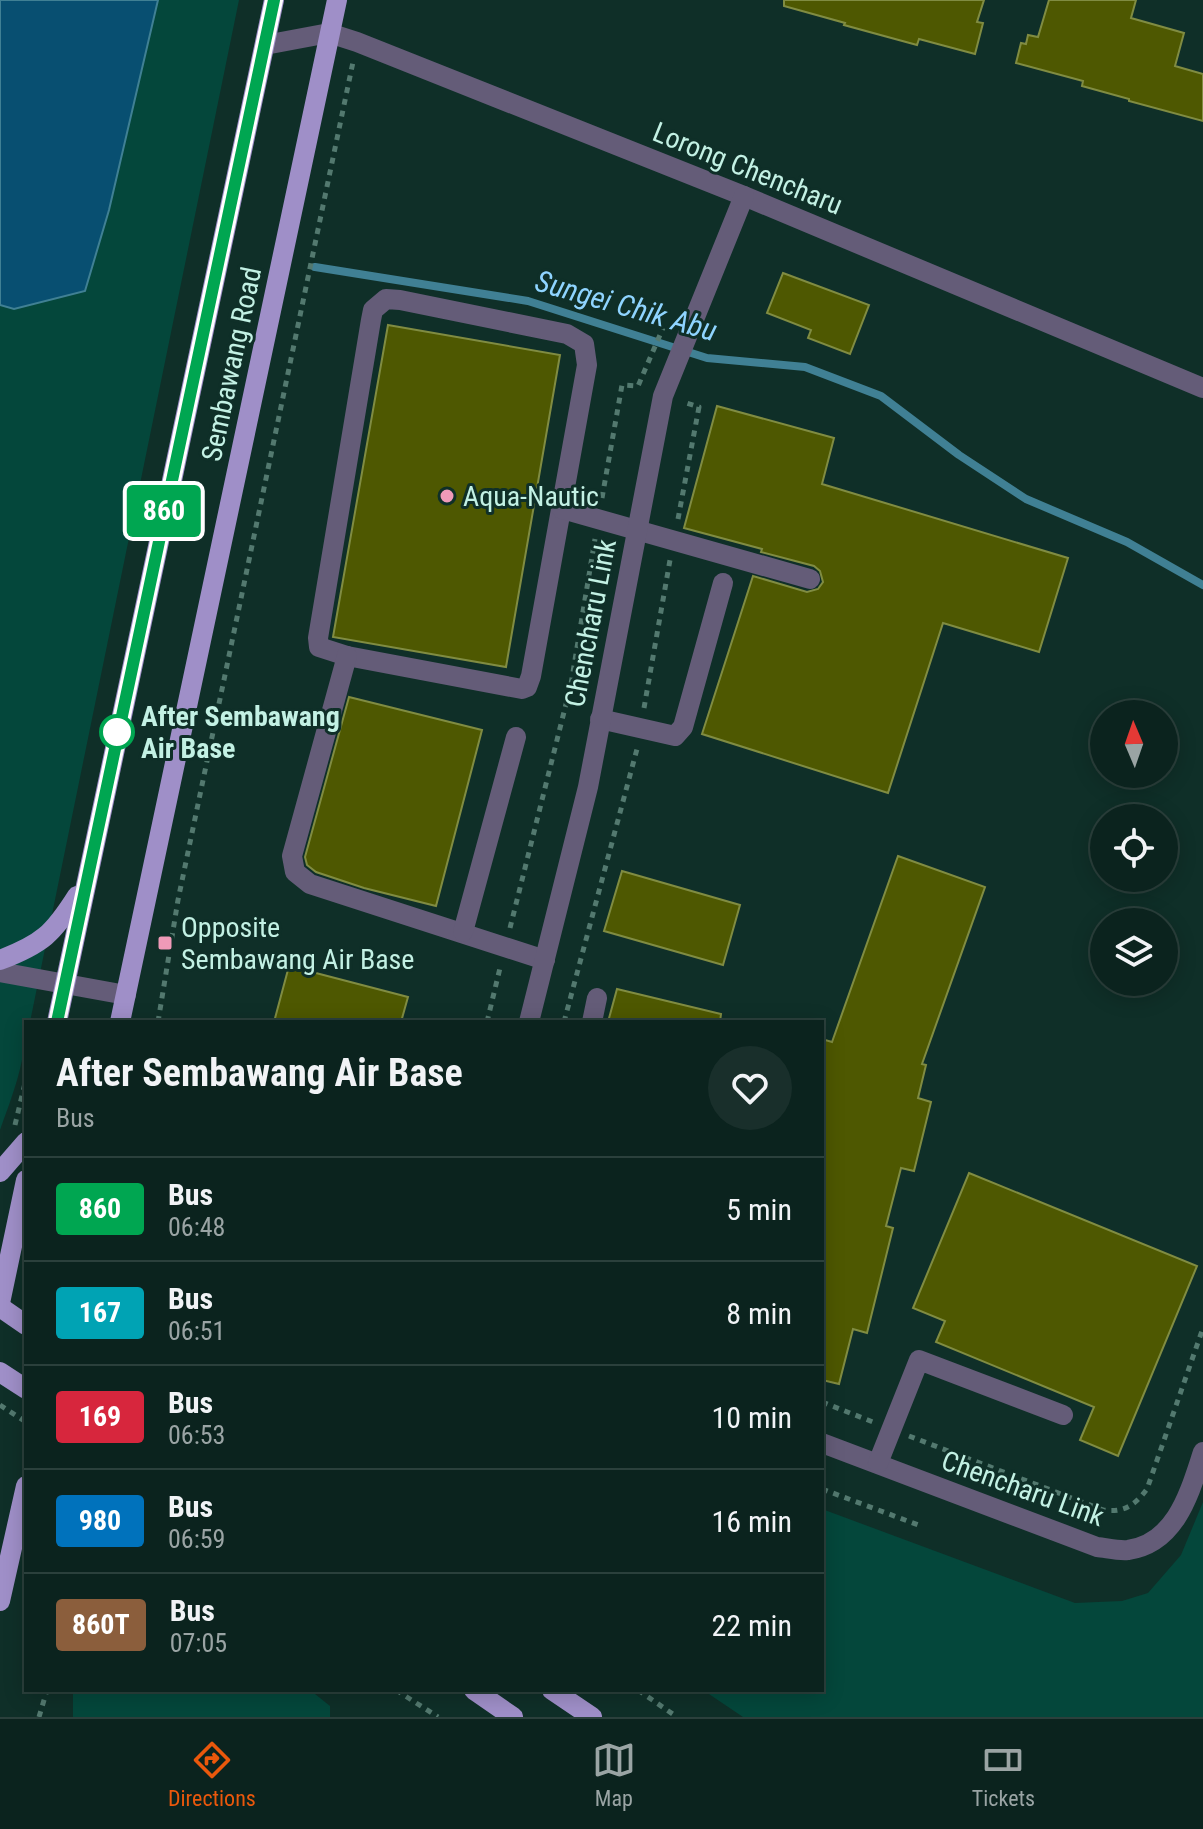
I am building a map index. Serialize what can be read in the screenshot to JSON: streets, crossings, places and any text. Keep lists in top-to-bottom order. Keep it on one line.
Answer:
{"streets":{"main road":["Sembawang Road"],"street":["Lorong Chencharu","Chencharu Link"]},"crossings":[["Lorong Chencharu","Sembawang Road"],["Lorong Chencharu","Chencharu Link"]],"water":["Sungei Chik Abu"],"places":{"other":["Aqua-Nautic","After Sembawang Air Base"],"transit":["Opposite Sembawang Air Base"]},"lines":["bus line 860"],"north":"top","page":{"on_map":"860","heading":["After Sembawang Air Base","Bus"],"list":[{"mark":"860","name":"Bus","note":"06:48","value":"5 min"},{"mark":"167","name":"Bus","note":"06:51","value":"8 min"},{"mark":"169","name":"Bus","note":"06:53","value":"10 min"},{"mark":"980","name":"Bus","note":"06:59","value":"16 min"},{"mark":"860T","name":"Bus","note":"07:05","value":"22 min"}],"tabs":["Directions","Map","Tickets"]}}
